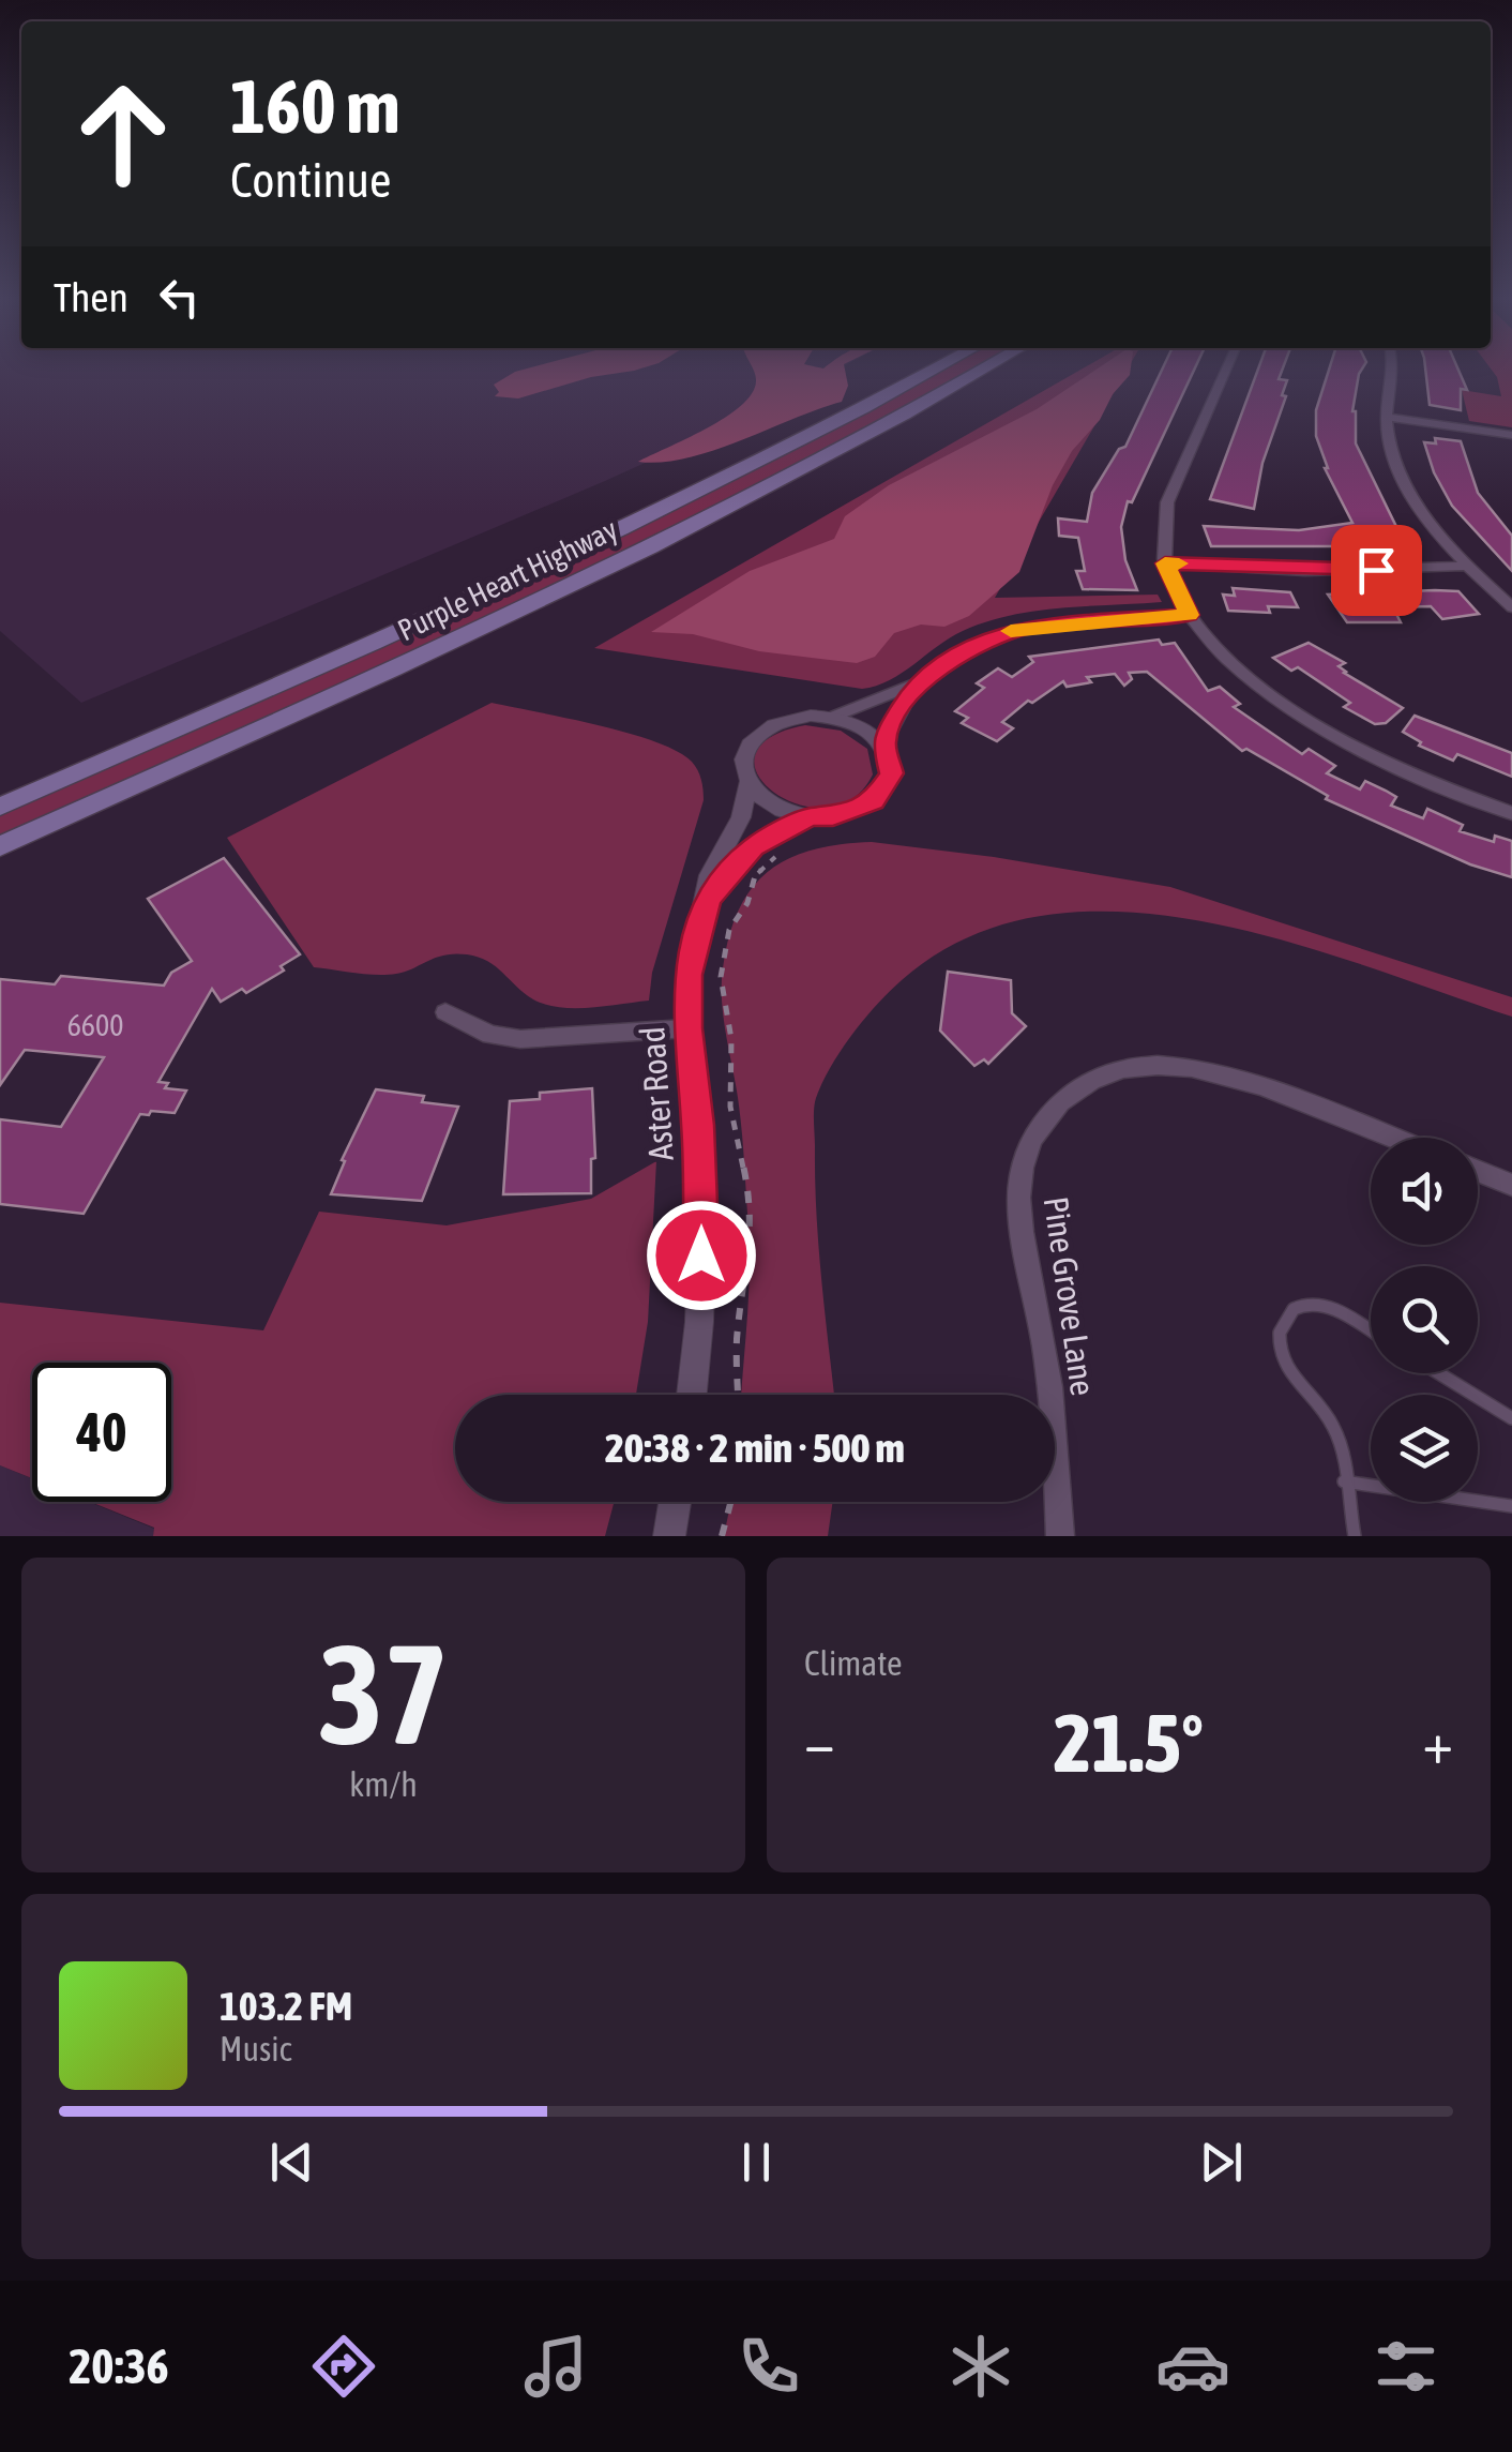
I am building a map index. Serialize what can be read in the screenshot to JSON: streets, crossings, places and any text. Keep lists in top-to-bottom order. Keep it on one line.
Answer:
{"streets":{"main road":["Purple Heart Highway"],"street":["Aster Road","Pine Grove Lane"]},"house_numbers":["6600"],"page":{"turn":["160 m","Continue"],"then":"Then","limit":"40","trip":"20:38 · 2 min · 500 m","tile":[["37","km/h"],"Climate"],"heat":["−","21.5°","+"],"song":["103.2 FM","Music"],"tabs":"20:36"}}
